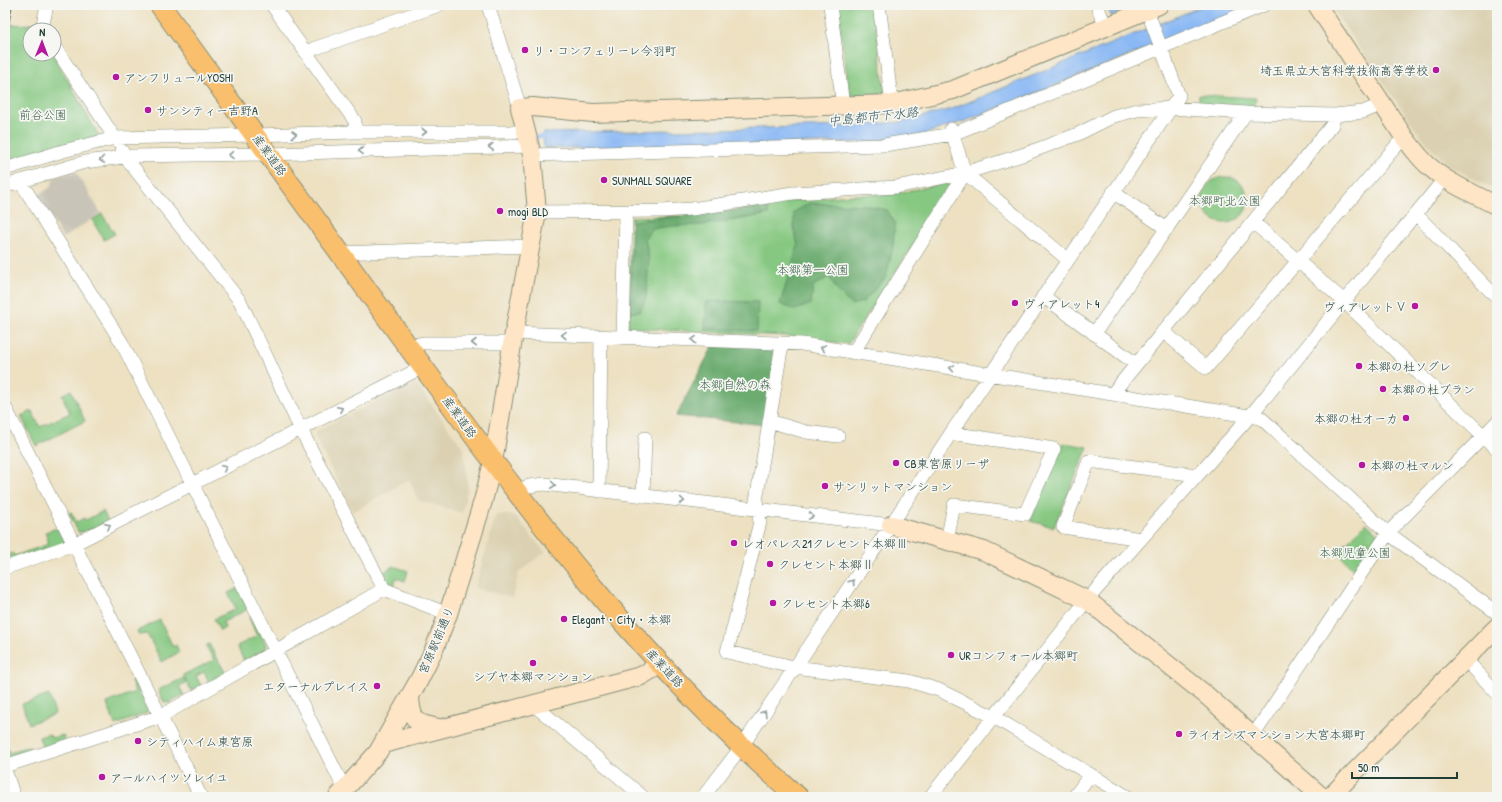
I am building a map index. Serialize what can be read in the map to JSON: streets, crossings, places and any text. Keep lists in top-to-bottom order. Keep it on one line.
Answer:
{"streets":{"main road":["産業道路"],"street":["宮原駅前通り"]},"crossings":[["産業道路","宮原駅前通り"]],"water":["中島都市下水路"],"parks":["前谷公園","本郷町北公園","本郷第一公園","本郷自然の森","本郷児童公園"],"places":["リ・コンフェリーレ今羽町","埼玉県立大宮科学技術高等学校","アンフリュールYOSHI","サンシティー吉野A","SUNMALL SQUARE","mogi BLD","ヴィアレット4","ヴィアレットⅤ","本郷の杜ソグレ","本郷の杜ブラン","本郷の杜オーカ","CB東宮原リーザ","本郷の杜マルン","サンリットマンション","レオパレス21クレセント本郷Ⅲ","クレセント本郷Ⅱ","クレセント本郷6","Elegant・City・本郷","URコンフォール本郷町","シブヤ本郷マンション","エターナルプレイス","ライオンズマンション大宮本郷町","シティハイム東宮原","アールハイツソレイユ"],"scale_bar":"50 m","north":"top"}
